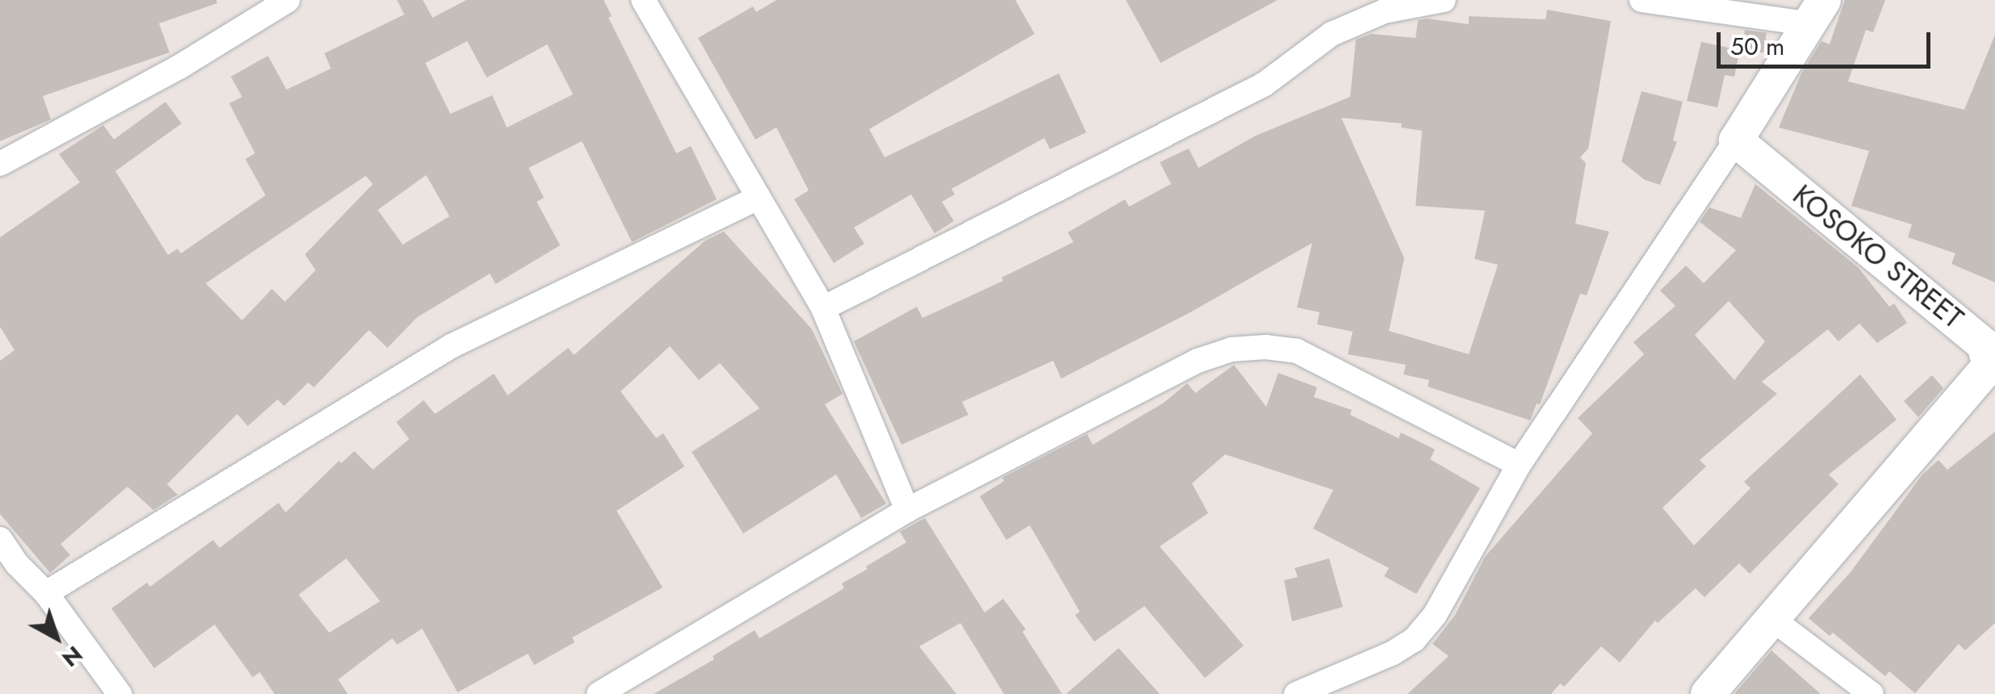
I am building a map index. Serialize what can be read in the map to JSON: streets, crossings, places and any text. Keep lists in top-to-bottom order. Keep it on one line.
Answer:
{"streets":{"street":["KOSOKO STREET"]},"scale_bar":"50 m","north":"bottom right"}
